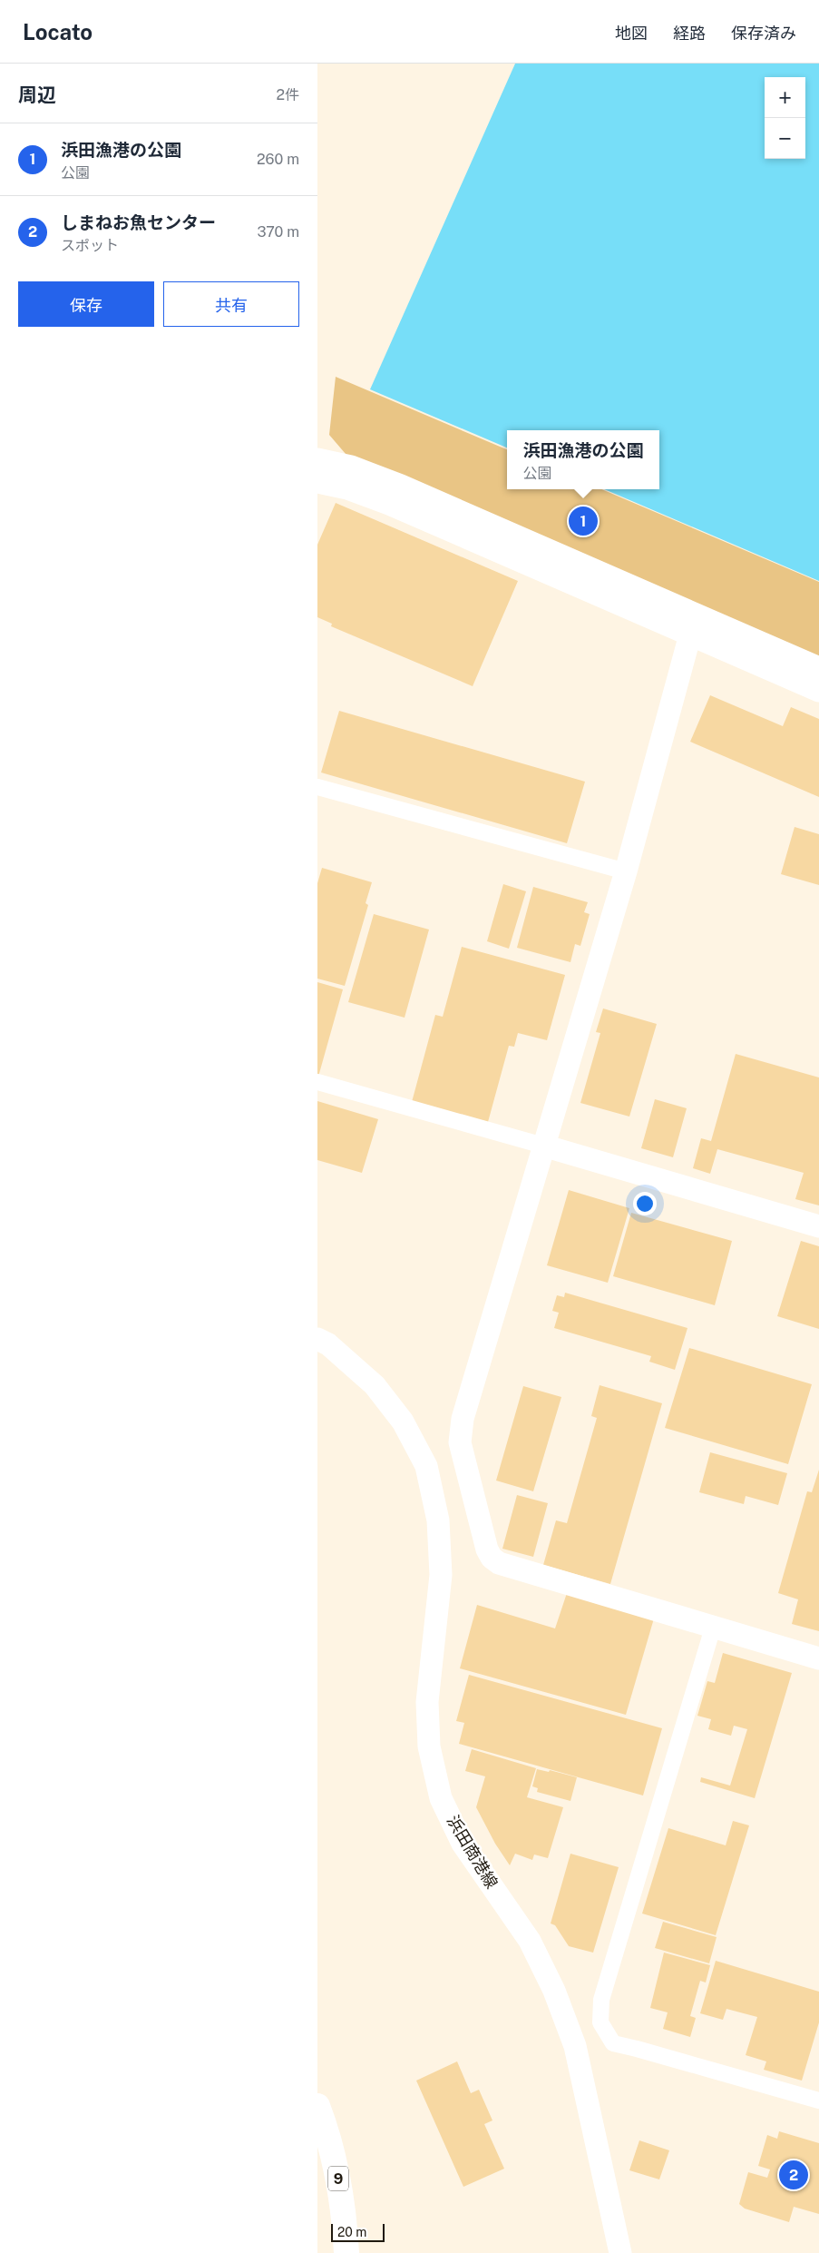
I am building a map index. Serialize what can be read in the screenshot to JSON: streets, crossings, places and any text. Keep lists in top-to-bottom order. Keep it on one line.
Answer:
{"streets":{"highway":["9"],"street":["浜田商港線"]},"scale_bar":"20 m","page":{"header":"Locato","nav":["地図","経路","保存済み"],"heading":["周辺","2件"],"map_buttons":["+","−"],"list":[{"mark":"1","name":"浜田漁港の公園","note":"公園","value":"260 m"},{"mark":"2","name":"しまねお魚センター","note":"スポット","value":"370 m"}],"buttons":["保存","共有"],"popup":["浜田漁港の公園","公園"],"pins":["1","2"],"scale":"20 m"}}
